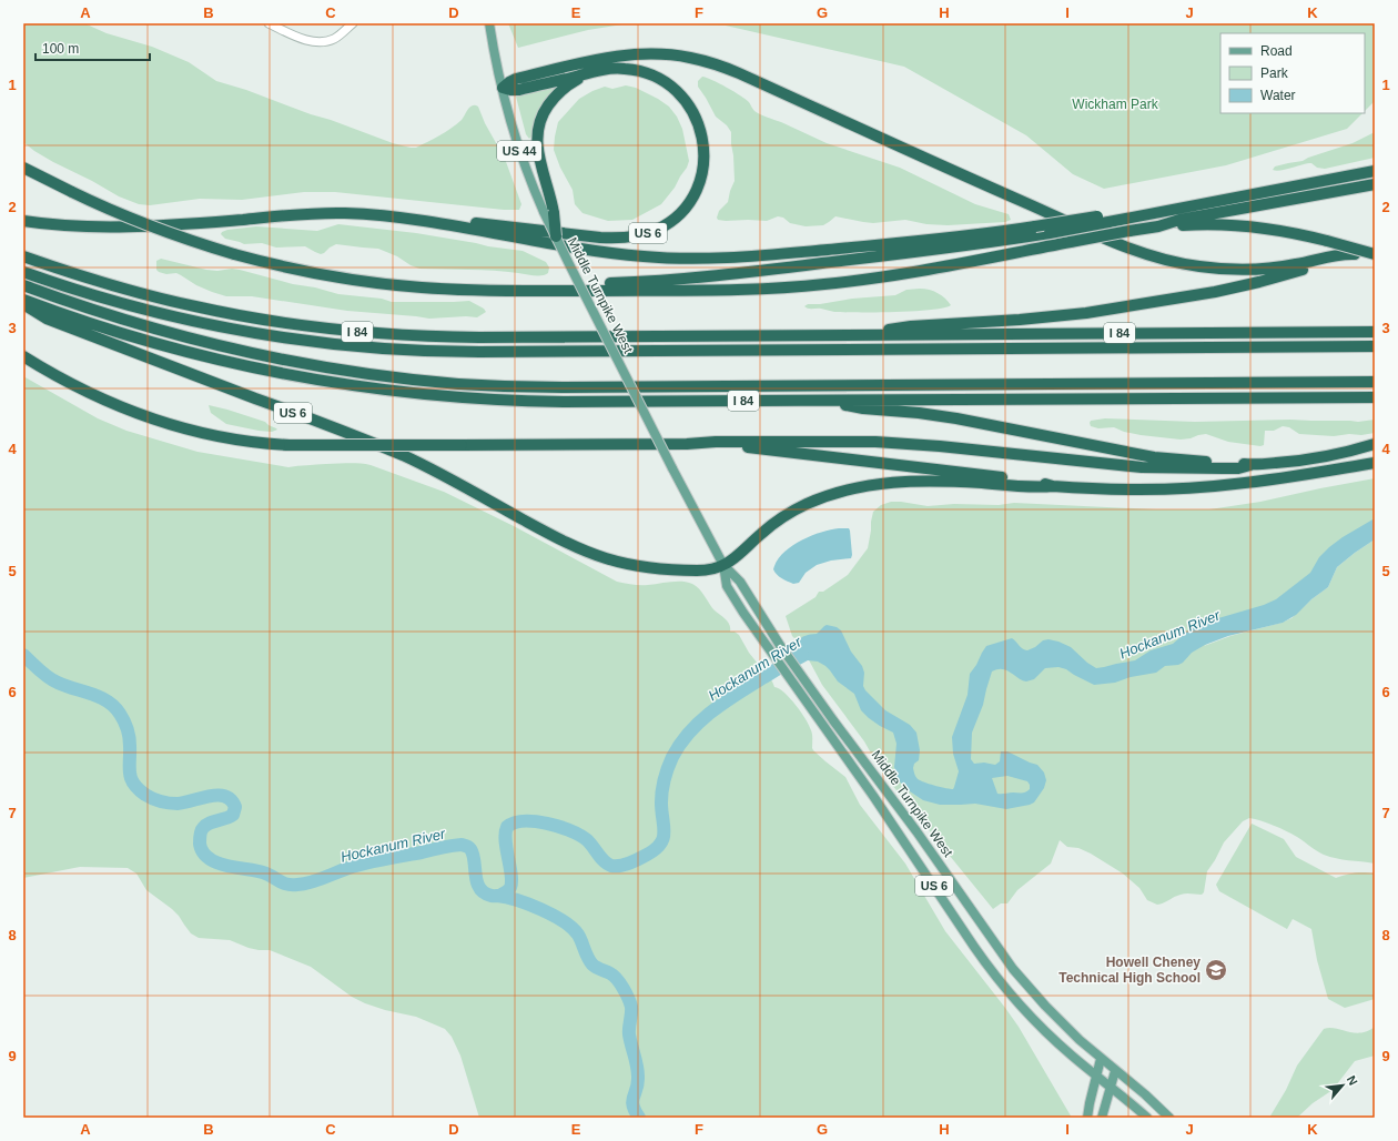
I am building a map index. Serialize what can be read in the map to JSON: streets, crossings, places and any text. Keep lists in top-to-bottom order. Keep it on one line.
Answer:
{"streets":{"highway":["US 6","I 84"],"main road":["US 44","Middle Turnpike West"]},"crossings":[["US 44","US 6"],["US 6","Middle Turnpike West"]],"water":["Hockanum River"],"parks":["Wickham Park"],"places":{"school or university":["Howell Cheney Technical High School"]},"legend":["Road","Park","Water"],"scale_bar":"100 m","north":"top right","grid":{"columns":["A","B","C","D","E","F","G","H","I","J","K"],"rows":["1","2","3","4","5","6","7","8","9"]}}
